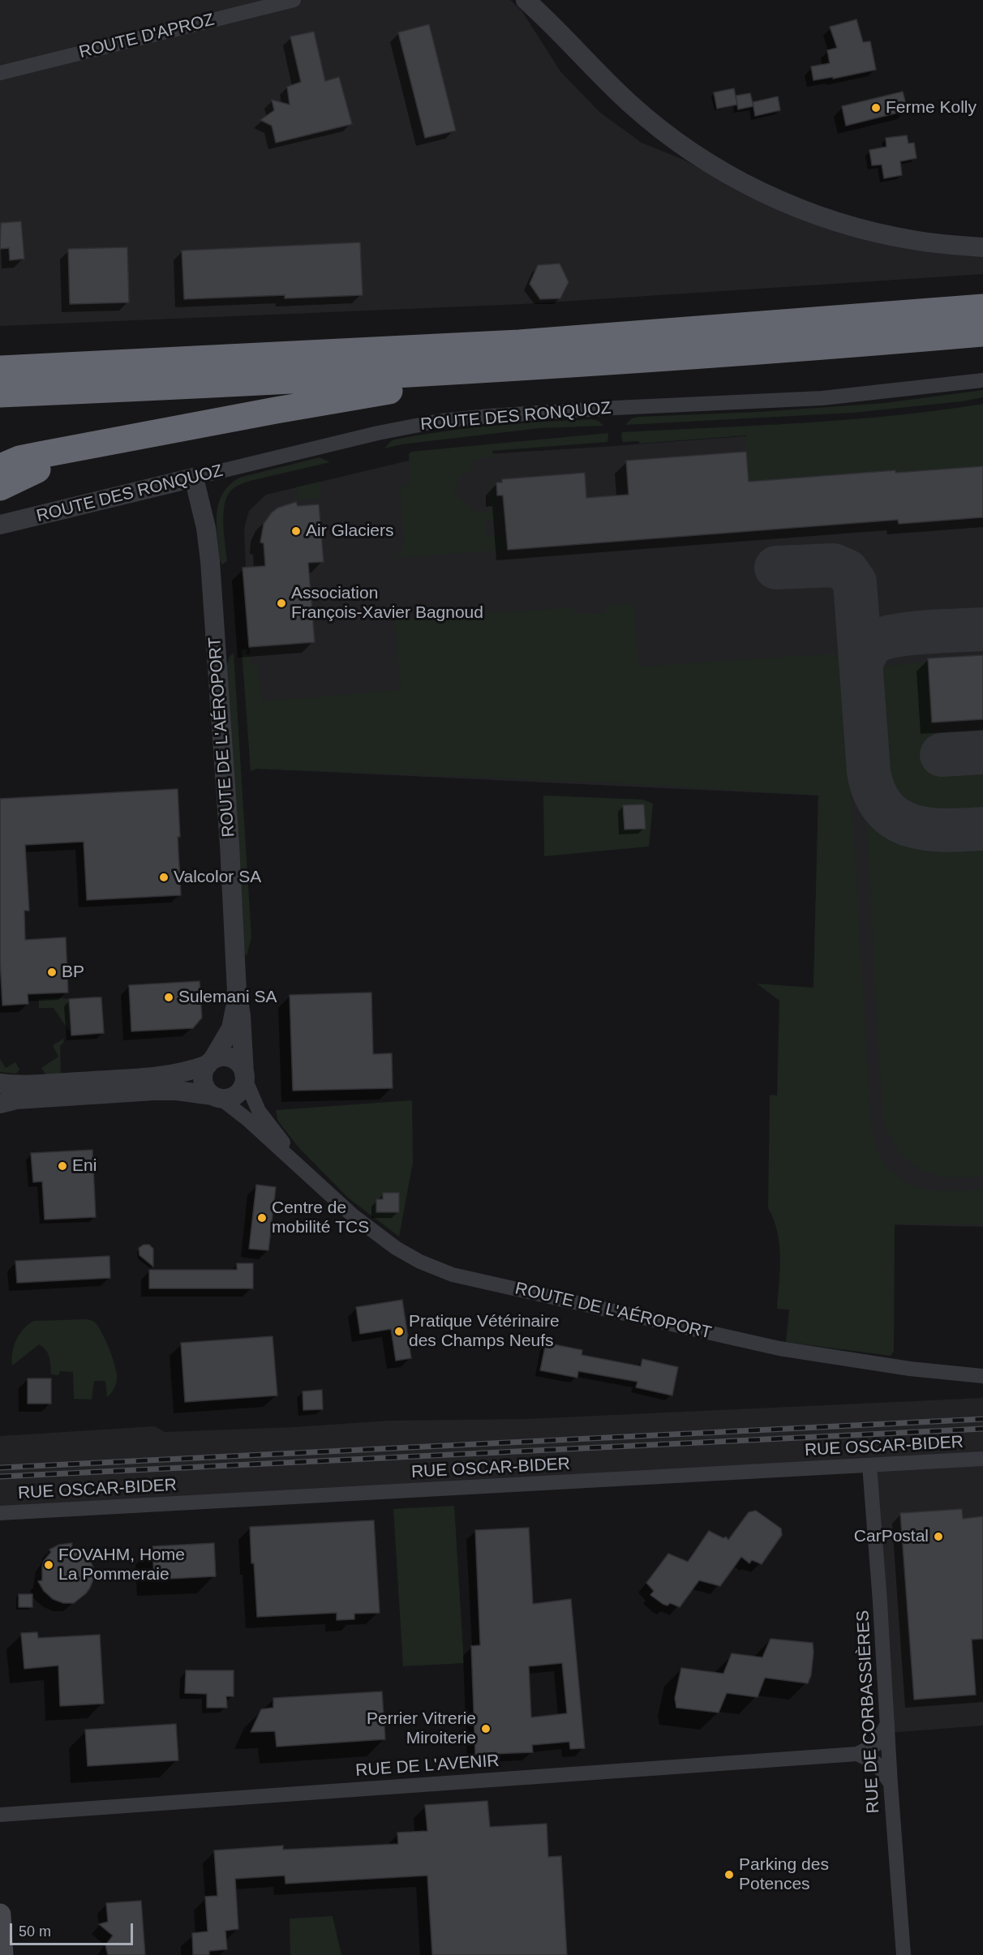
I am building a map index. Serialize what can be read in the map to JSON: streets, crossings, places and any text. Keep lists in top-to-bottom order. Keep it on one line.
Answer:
{"streets":{"street":["ROUTE D'APROZ","ROUTE DES RONQUOZ","ROUTE DE L'AÉROPORT","RUE OSCAR-BIDER","RUE DE CORBASSIÈRES","RUE DE L'AVENIR"]},"crossings":[["ROUTE DES RONQUOZ","ROUTE DE L'AÉROPORT"],["RUE OSCAR-BIDER","RUE DE CORBASSIÈRES"],["RUE DE CORBASSIÈRES","RUE DE L'AVENIR"]],"places":["Ferme Kolly","Air Glaciers","Association François-Xavier Bagnoud","Valcolor SA","BP","Sulemani SA","Eni","Centre de mobilité TCS","Pratique Vétérinaire des Champs Neufs","CarPostal","FOVAHM, Home La Pommeraie","Perrier Vitrerie Miroiterie","Parking des Potences"],"scale_bar":"50 m"}
